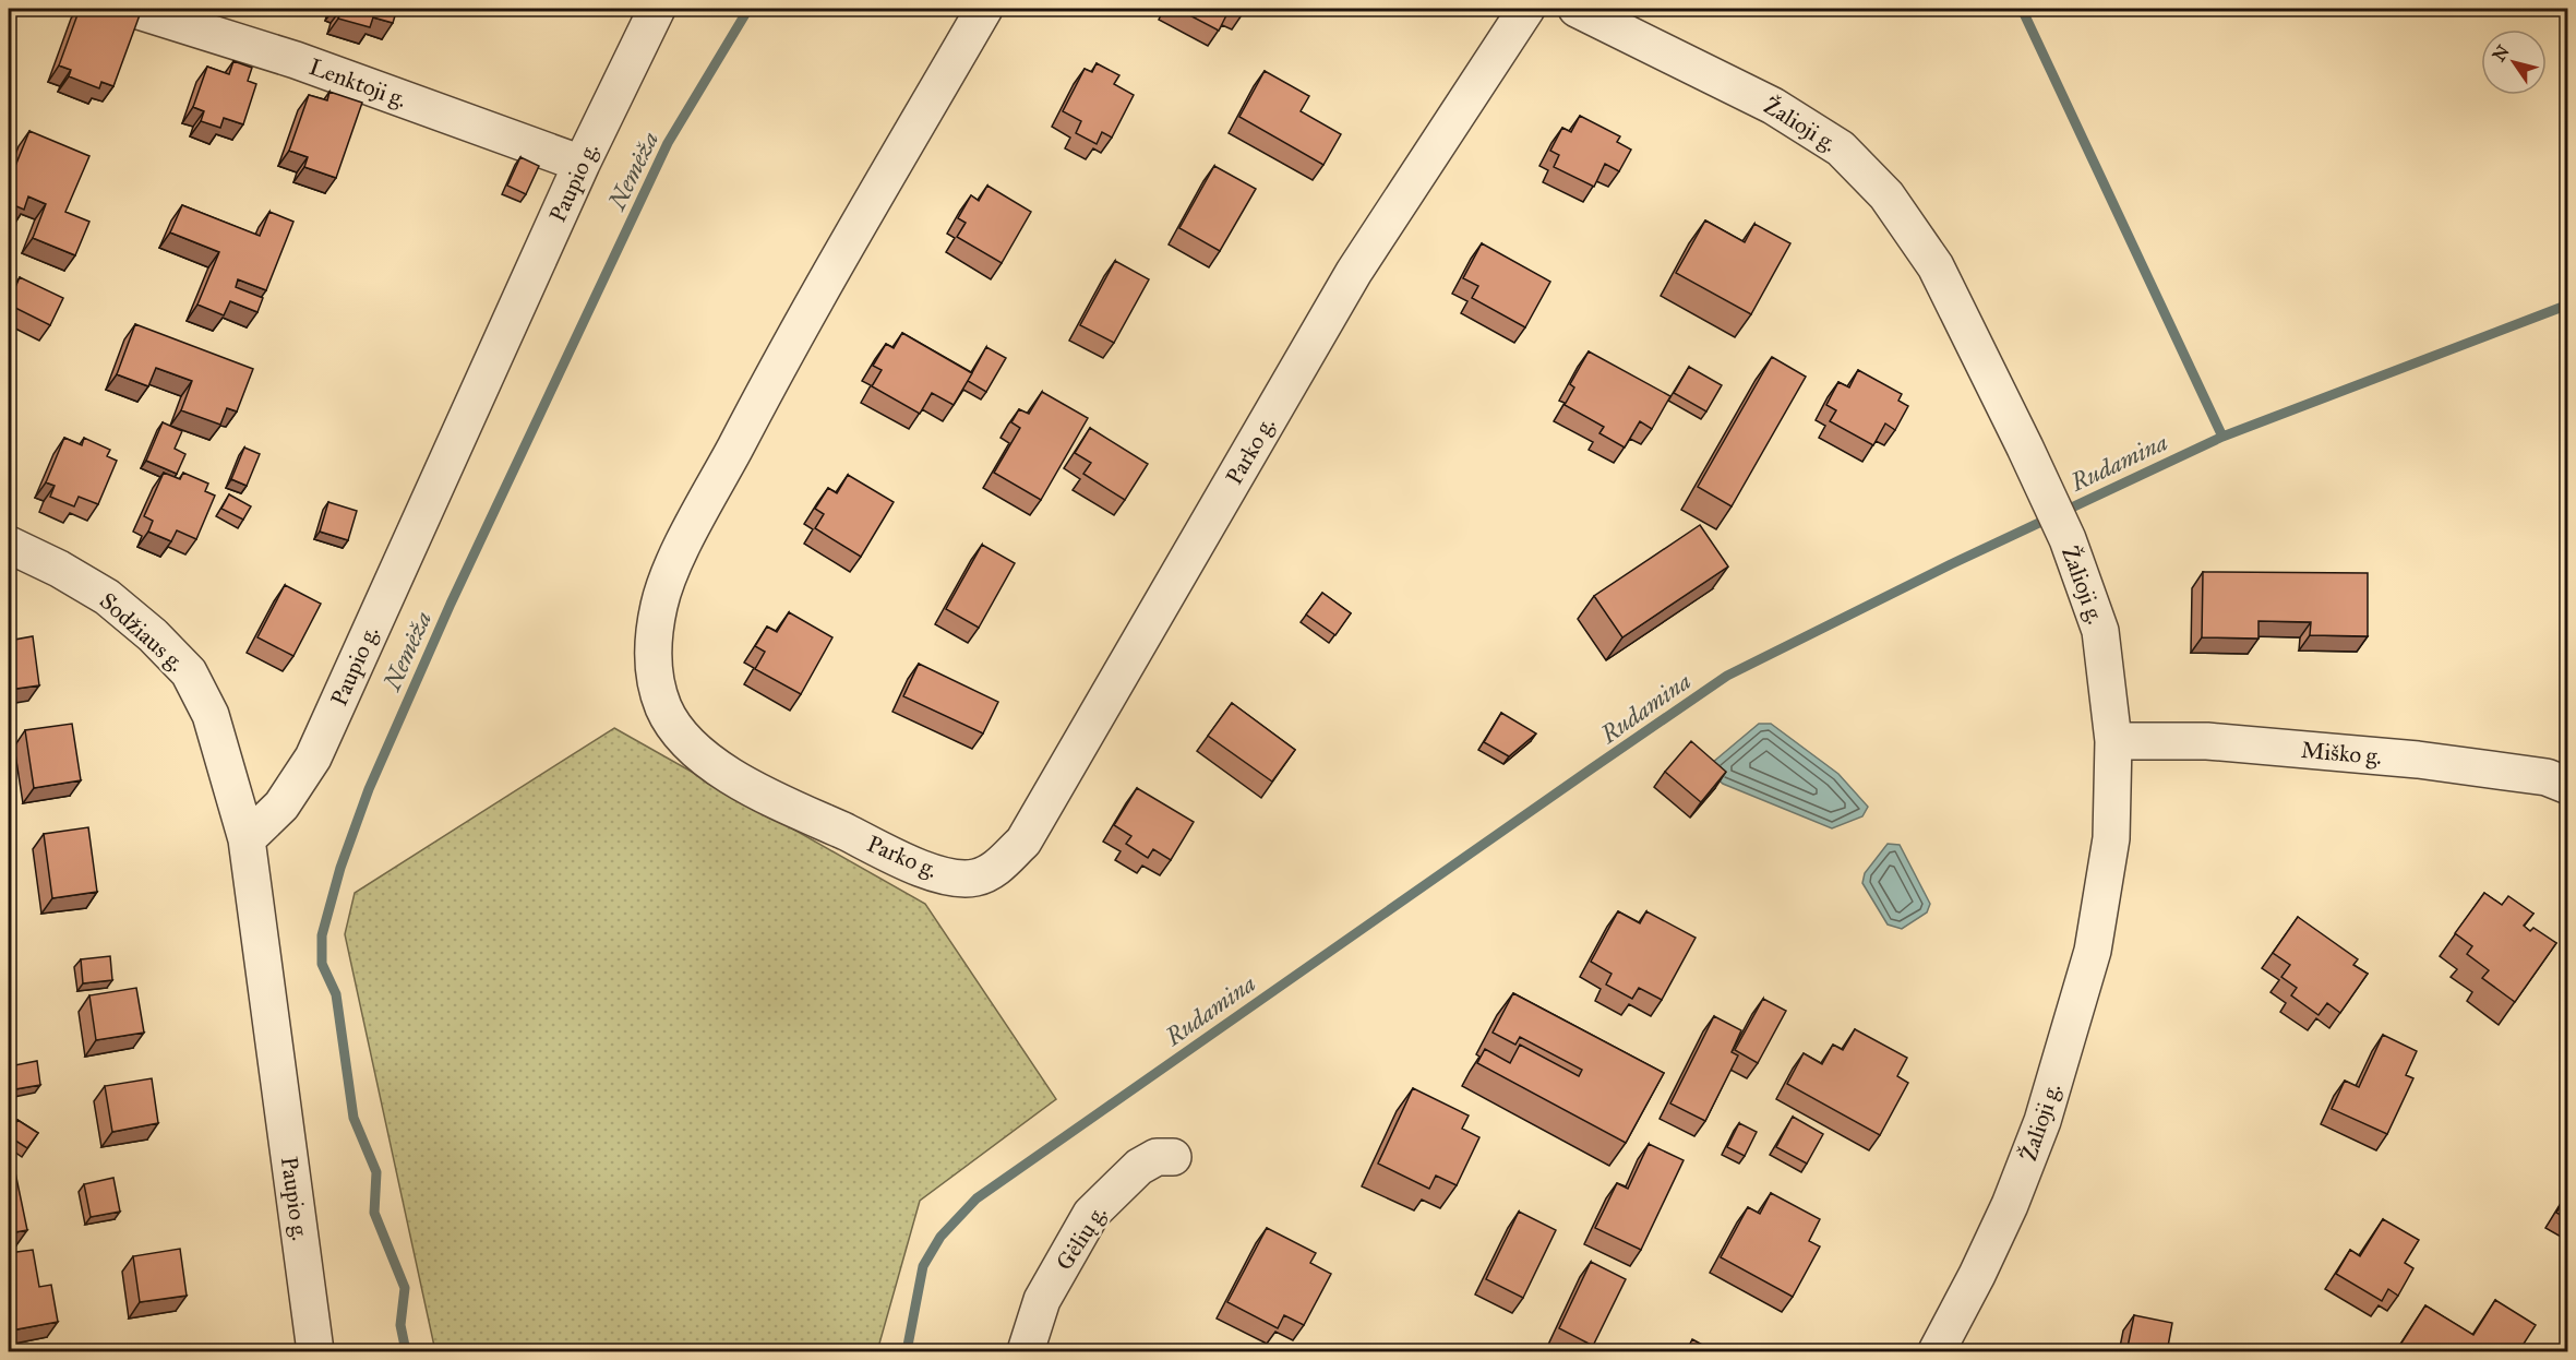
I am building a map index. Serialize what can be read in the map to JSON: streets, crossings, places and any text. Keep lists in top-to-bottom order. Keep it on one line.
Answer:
{"streets":{"street":["Lenktoji g.","Žalioji g.","Paupio g.","Parko g.","Sodžiaus g.","Miško g.","Gėlių g."]},"crossings":[["Lenktoji g.","Paupio g."],["Žalioji g.","Miško g."],["Paupio g.","Sodžiaus g."]],"water":["Nemėža","Rudamina"],"north":"top left"}
